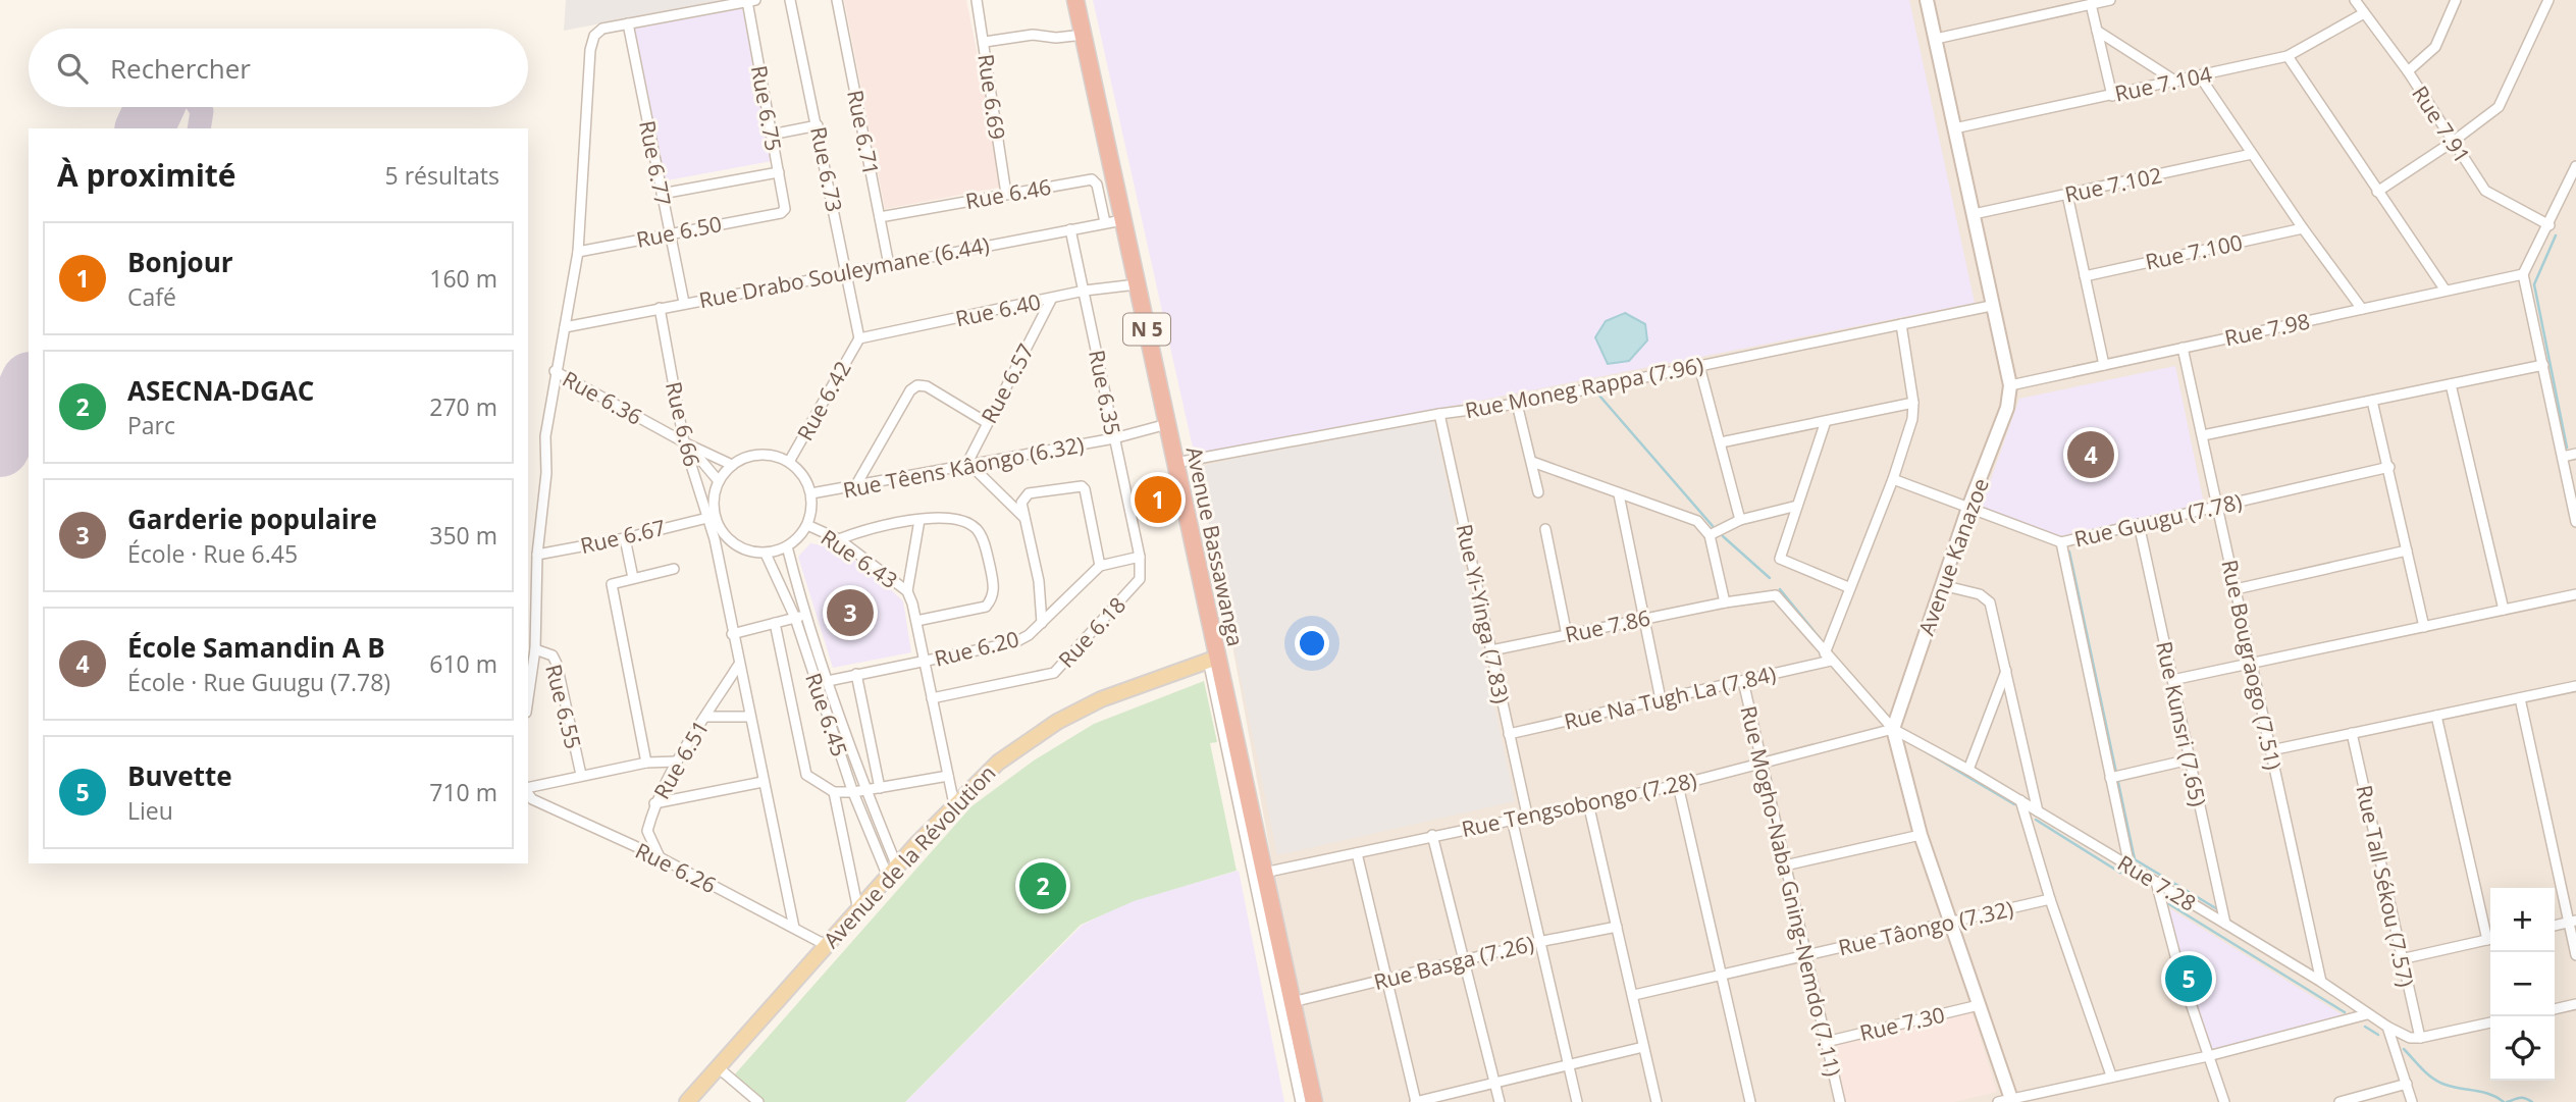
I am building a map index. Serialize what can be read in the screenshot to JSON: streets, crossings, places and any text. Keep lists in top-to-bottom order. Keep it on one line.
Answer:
{"streets":{"highway":["N 5","Avenue Bassawanga"],"main road":["Avenue de la Révolution"],"street":["Rue 7.104","Rue 6.69","Rue 6.75","Rue 7.91","Rue 6.71","Rue 6.77","Rue 6.73","Rue 7.102","Rue 6.46","Rue 6.50","Rue 7.100","Rue Drabo Souleymane (6.44)","Rue 6.40","Rue 7.98","Rue 6.57","Rue Moneg Rappa (7.96)","Rue 6.35","Rue 6.36","Rue 6.42","Rue 6.66","Rue Têens Kâongo (6.32)","Rue Guugu (7.78)","Rue 6.67","Avenue Kanazoe","Rue 6.43","Rue Yi-Yinga (7.83)","Rue 7.86","Rue 6.18","Rue 6.20","Rue Bougraogo (7.51)","Rue Na Tugh La (7.84)","Rue 6.55","Rue 6.45","Rue Kunsri (7.65)","Rue 6.51","Rue Tengsobongo (7.28)","Rue 6.26","Rue 7.28","Rue Tall Sékou (7.57)","Rue Mogho-Naba Gning-Nemdo (7.11)","Rue Tâongo (7.32)","Rue Basga (7.26)","Rue 7.30"]},"crossings":[["Rue 7.104","Rue 7.91"],["Rue 7.104","Avenue Kanazoe"],["Rue 6.69","Rue 6.46"],["Rue 6.75","Rue 6.50"],["Rue 6.71","Rue 6.46"],["Rue 6.71","Rue Drabo Souleymane (6.44)"],["Rue 6.77","Rue 6.50"],["Rue 6.77","Rue Drabo Souleymane (6.44)"],["Rue 6.73","Rue Drabo Souleymane (6.44)"],["Rue 6.73","Rue 6.40"],["Rue 6.73","Rue 6.42"],["Rue 7.102","Avenue Kanazoe"],["Rue 6.46","Rue Drabo Souleymane (6.44)"],["Rue Drabo Souleymane (6.44)","Rue 6.35"],["Rue Drabo Souleymane (6.44)","Rue 6.66"],["Rue Drabo Souleymane (6.44)","Avenue Bassawanga"],["Rue 6.40","Rue 6.57"],["Rue 6.40","Rue 6.35"],["Rue 6.40","Rue 6.42"],["Rue 6.40","Avenue Bassawanga"],["Rue 7.98","Avenue Kanazoe"],["Rue 7.98","Rue Bougraogo (7.51)"],["Rue 6.57","Rue Têens Kâongo (6.32)"],["Rue Moneg Rappa (7.96)","Avenue Bassawanga"],["Rue Moneg Rappa (7.96)","Avenue Kanazoe"],["Rue Moneg Rappa (7.96)","Rue Yi-Yinga (7.83)"],["Rue 6.35","Rue Têens Kâongo (6.32)"],["Rue 6.35","Rue 6.18"],["Rue 6.36","Rue 6.42"],["Rue 6.36","Rue 6.66"],["Rue 6.36","Rue Têens Kâongo (6.32)"],["Rue 6.36","Rue 6.43"],["Rue 6.36","Rue 6.45"],["Rue 6.42","Rue Têens Kâongo (6.32)"],["Rue 6.42","Rue 6.43"],["Rue 6.42","Rue 6.45"],["Rue 6.66","Rue 6.67"],["Rue 6.66","Rue 6.51"],["Rue 6.66","Rue 6.26"],["Rue Têens Kâongo (6.32)","Avenue Bassawanga"],["Rue Têens Kâongo (6.32)","Rue 6.43"],["Rue Têens Kâongo (6.32)","Rue 6.45"],["Rue Guugu (7.78)","Avenue Kanazoe"],["Rue Guugu (7.78)","Rue Bougraogo (7.51)"],["Rue Guugu (7.78)","Rue Kunsri (7.65)"],["Avenue Bassawanga","Rue Tengsobongo (7.28)"],["Avenue Bassawanga","Avenue de la Révolution"],["Avenue Bassawanga","Rue Basga (7.26)"],["Avenue Kanazoe","Rue Tengsobongo (7.28)"],["Avenue Kanazoe","Rue 7.28"],["Rue 6.43","Rue 6.18"],["Rue 6.43","Rue 6.20"],["Rue 6.43","Rue 6.45"],["Rue 6.43","Avenue de la Révolution"],["Rue Yi-Yinga (7.83)","Rue 7.86"],["Rue Yi-Yinga (7.83)","Rue Na Tugh La (7.84)"],["Rue Yi-Yinga (7.83)","Rue Tengsobongo (7.28)"],["Rue 7.86","Rue Na Tugh La (7.84)"],["Rue 7.86","Rue 7.28"],["Rue 6.20","Rue 6.45"],["Rue Bougraogo (7.51)","Rue 7.28"],["Rue Na Tugh La (7.84)","Rue 7.28"],["Rue Na Tugh La (7.84)","Rue Mogho-Naba Gning-Nemdo (7.11)"],["Rue 6.45","Avenue de la Révolution"],["Rue Kunsri (7.65)","Rue 7.28"],["Rue 6.51","Rue 6.26"],["Rue Tengsobongo (7.28)","Rue 7.28"],["Rue Tengsobongo (7.28)","Rue Mogho-Naba Gning-Nemdo (7.11)"],["Avenue de la Révolution","Rue 6.26"],["Rue 7.28","Rue Tall Sékou (7.57)"],["Rue Mogho-Naba Gning-Nemdo (7.11)","Rue Tâongo (7.32)"],["Rue Mogho-Naba Gning-Nemdo (7.11)","Rue 7.30"]],"page":{"search":"Rechercher","heading":["À proximité","5 résultats"],"list":[{"mark":"1","name":"Bonjour","note":"Café","value":"160 m"},{"mark":"2","name":"ASECNA-DGAC","note":"Parc","value":"270 m"},{"mark":"3","name":"Garderie populaire","note":"École · Rue 6.45","value":"350 m"},{"mark":"4","name":"École Samandin A B","note":"École · Rue Guugu (7.78)","value":"610 m"},{"mark":"5","name":"Buvette","note":"Lieu","value":"710 m"}],"pins":["4","1","3","2","5"],"map_buttons":["+","−"]}}
